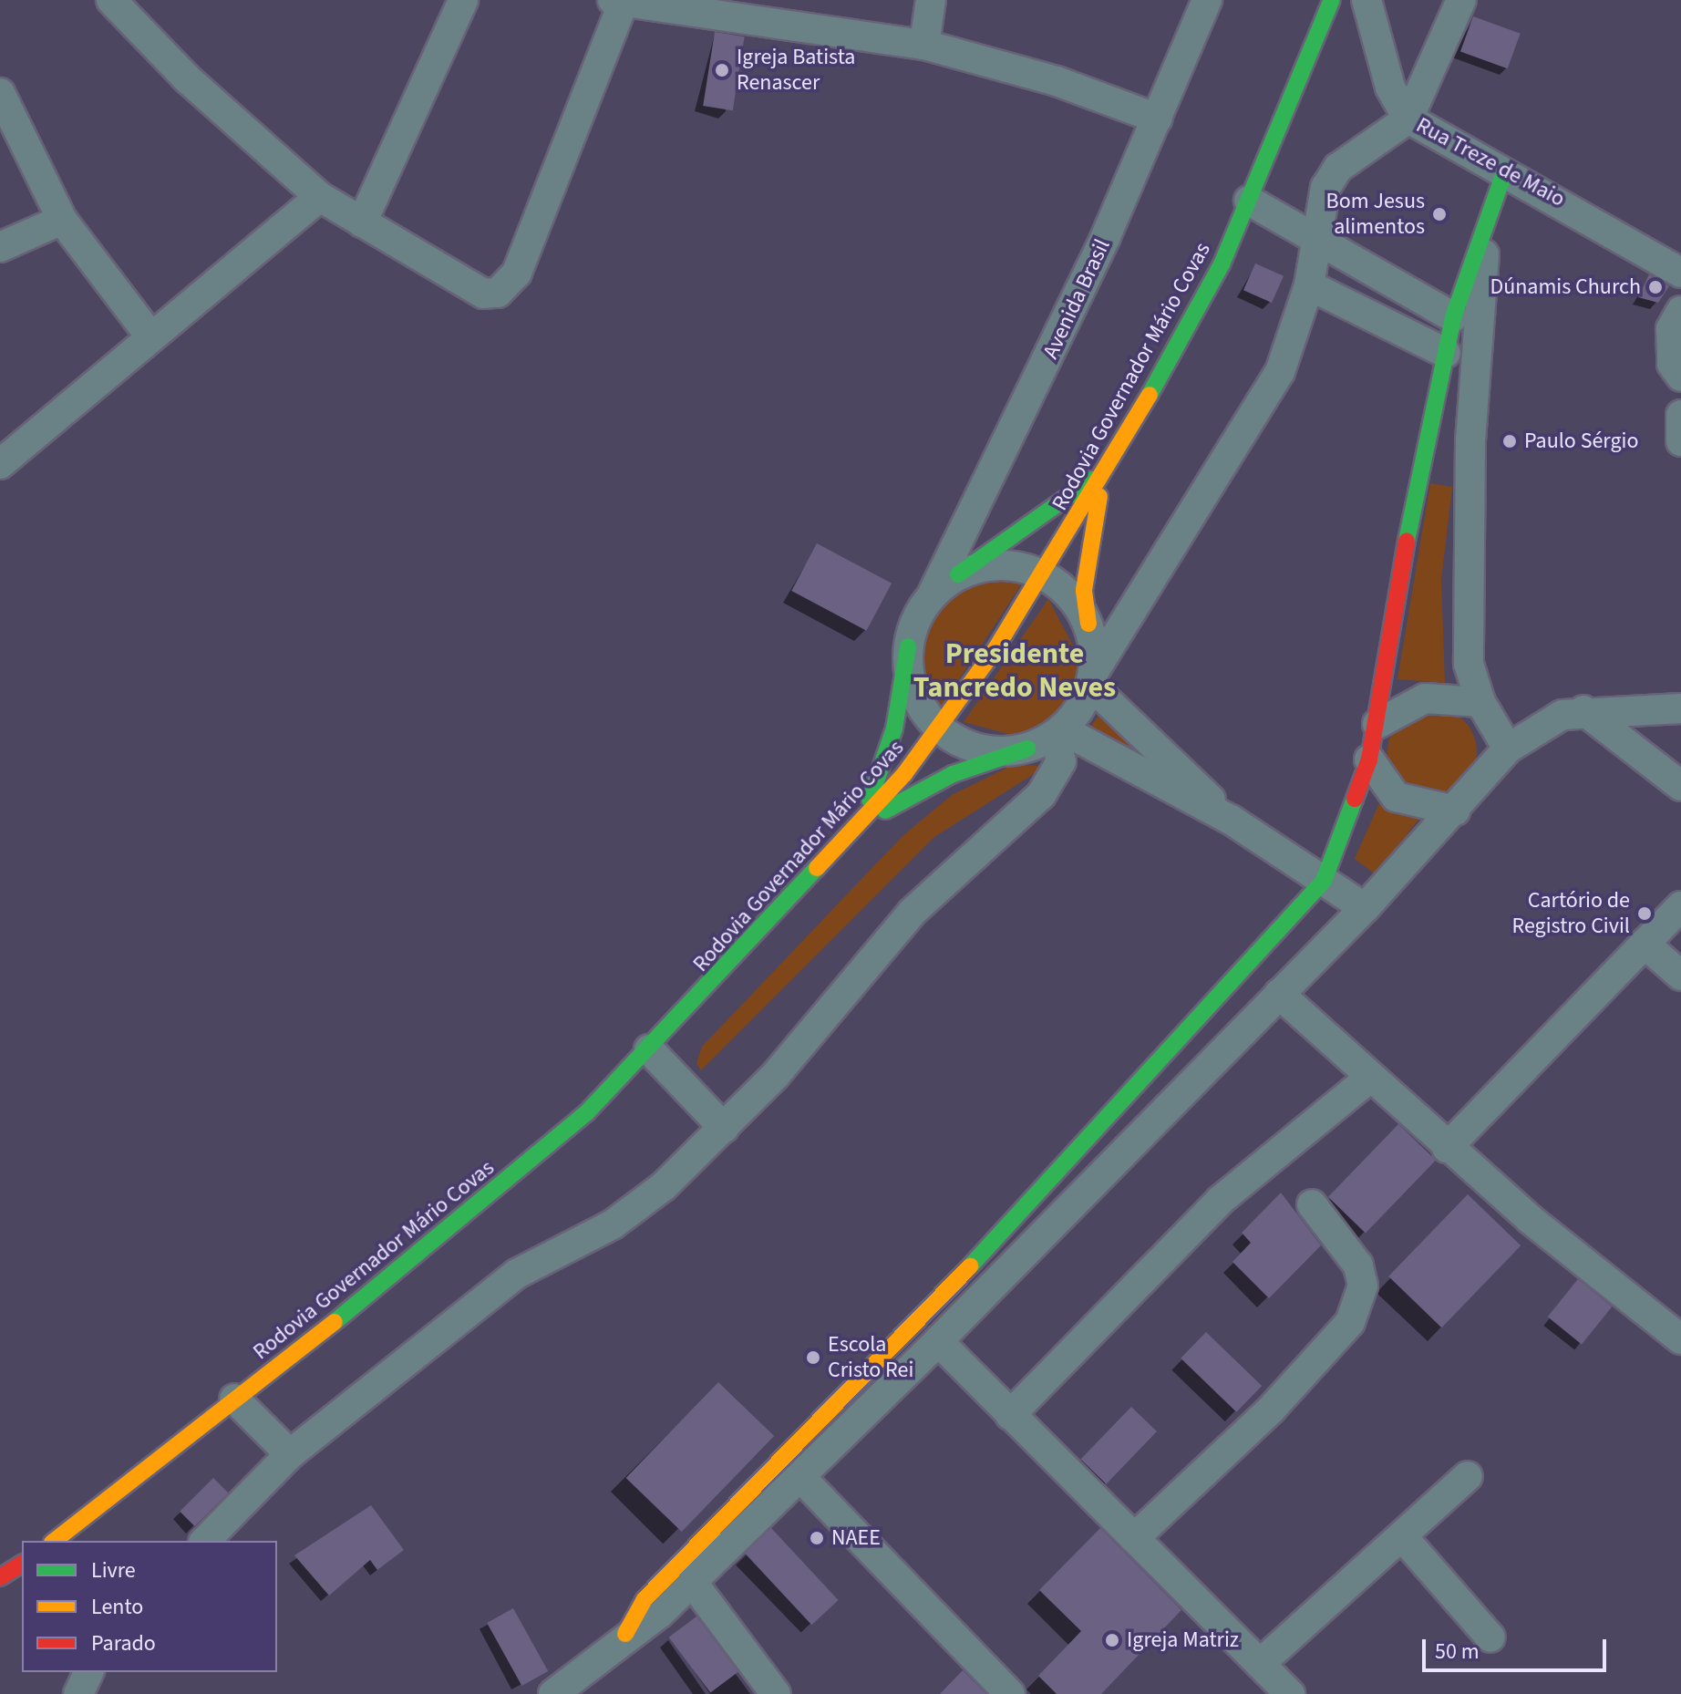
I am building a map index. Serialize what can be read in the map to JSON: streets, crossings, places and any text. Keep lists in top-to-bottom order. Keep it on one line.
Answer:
{"streets":{"main road":["Rodovia Governador Mário Covas"],"street":["Rua Treze de Maio","Avenida Brasil"]},"districts":["Presidente Tancredo Neves"],"places":["Igreja Batista Renascer","Bom Jesus alimentos","Dúnamis Church","Paulo Sérgio","Cartório de Registro Civil","Escola Cristo Rei","NAEE","Igreja Matriz"],"legend":["Livre","Lento","Parado"],"scale_bar":"50 m"}
